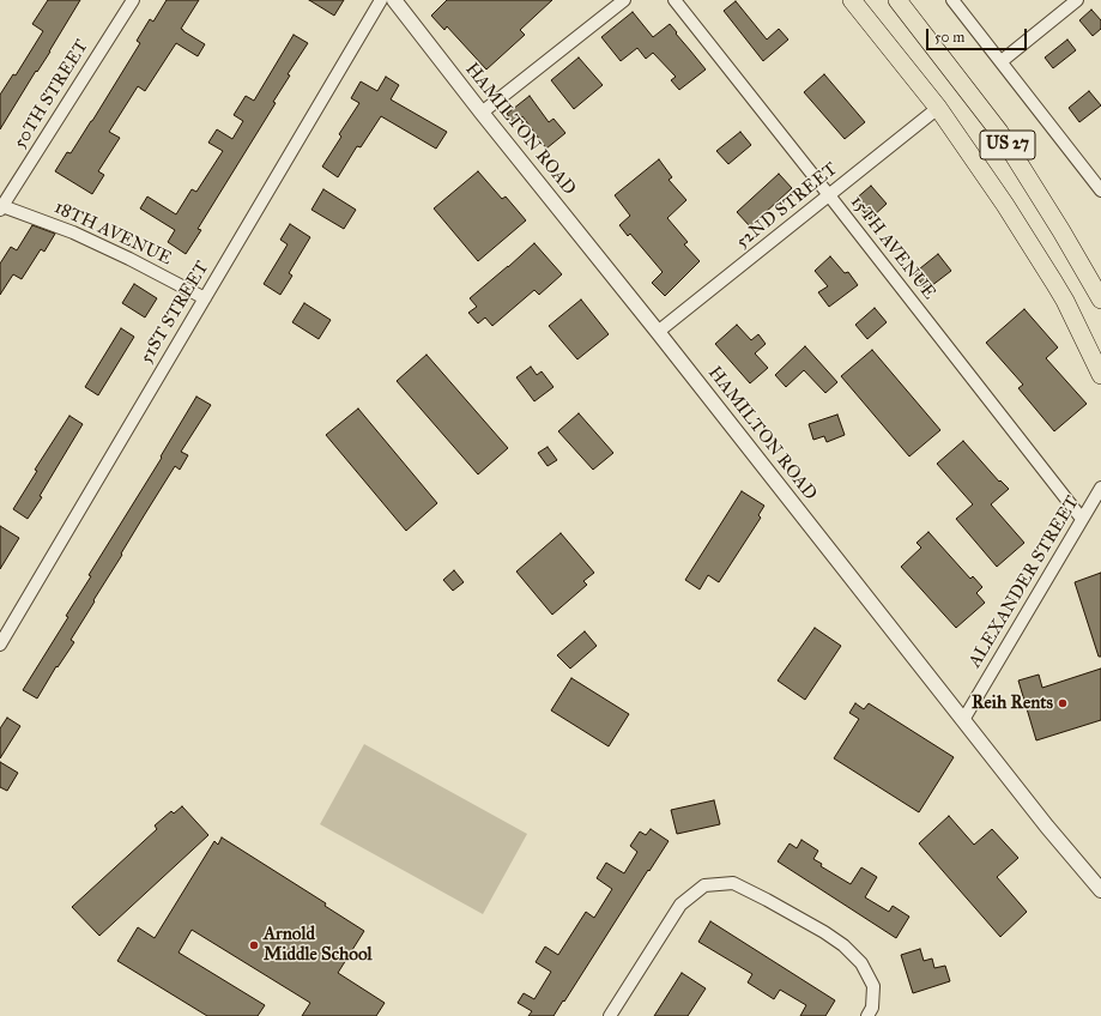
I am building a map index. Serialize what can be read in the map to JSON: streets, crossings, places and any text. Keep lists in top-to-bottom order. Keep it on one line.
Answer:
{"streets":{"main road":["US 27"],"street":["50TH STREET","HAMILTON ROAD","52ND STREET","18TH AVENUE","15TH AVENUE","51ST STREET","ALEXANDER STREET"]},"crossings":[["50TH STREET","18TH AVENUE"],["HAMILTON ROAD","52ND STREET"],["HAMILTON ROAD","ALEXANDER STREET"],["US 27","52ND STREET"],["52ND STREET","15TH AVENUE"],["18TH AVENUE","51ST STREET"],["15TH AVENUE","ALEXANDER STREET"]],"places":["Reih Rents","Arnold Middle School"],"scale_bar":"50 m"}
